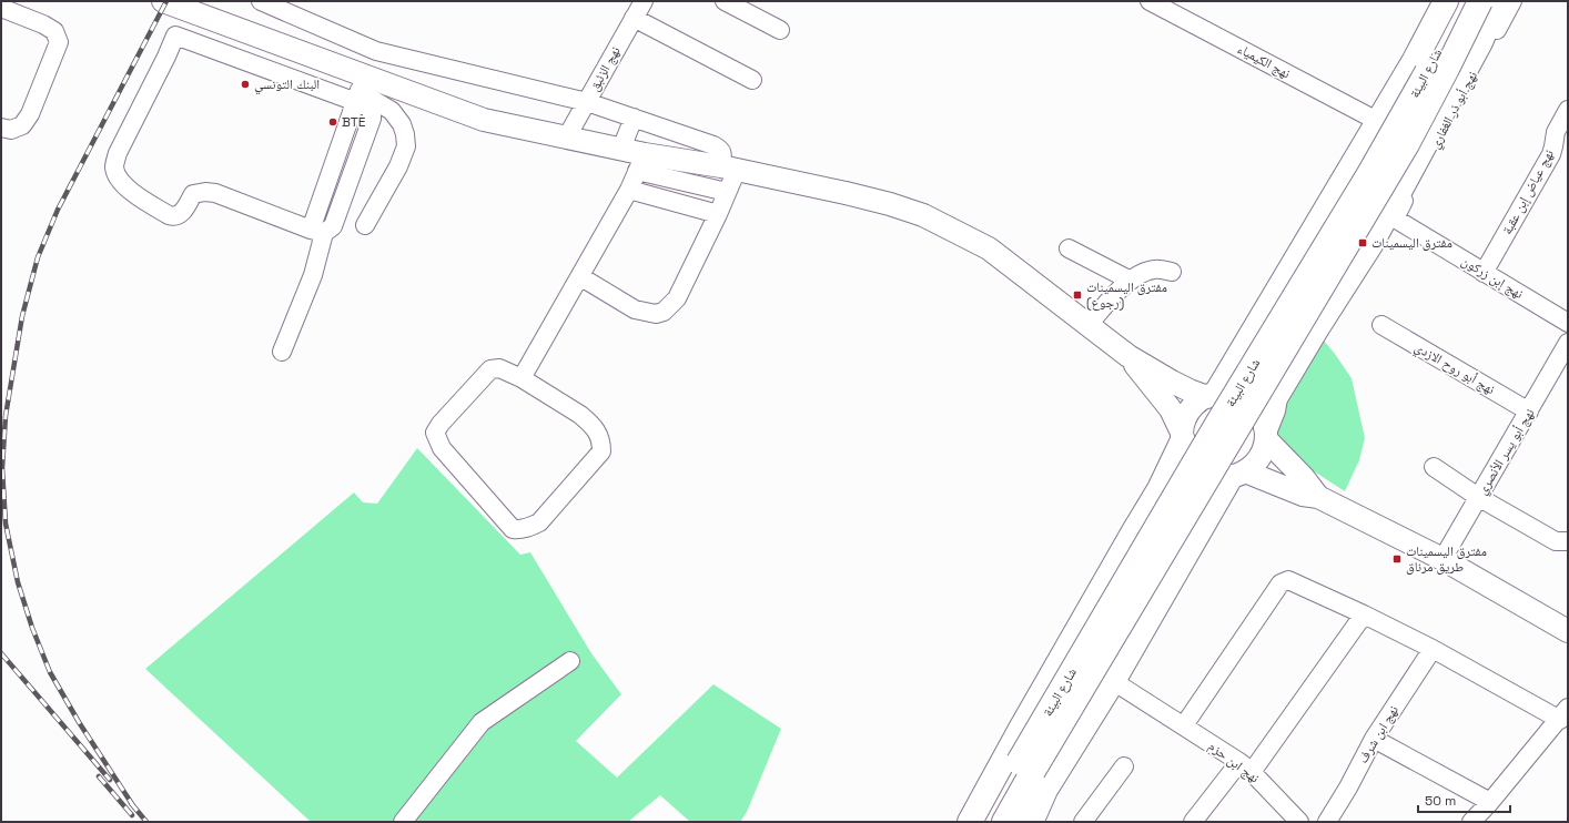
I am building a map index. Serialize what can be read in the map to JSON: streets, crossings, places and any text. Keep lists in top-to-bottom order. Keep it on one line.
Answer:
{"streets":{"highway":["شارع البيئة"],"street":["نهج الكيمياء","نهج الزئبق","نهج أبو ذر الغفاري","نهج عياض إبن عقبة","نهج إبن زركون","نهج أبو روح الازدي","نهج أبو يسر الأنصري","نهج ابن شرف","نهج ابن حزم"]},"crossings":[["نهج أبو ذر الغفاري","نهج إبن زركون"],["نهج عياض إبن عقبة","نهج إبن زركون"],["نهج أبو روح الازدي","نهج أبو يسر الأنصري"]],"places":{"other":["البنك التونسي","BTE"],"transit":["مفترق اليسمينات","مفترق اليسمينات (رجوع)","مفترق اليسمينات طريق مرناق"]},"scale_bar":"50 m"}
